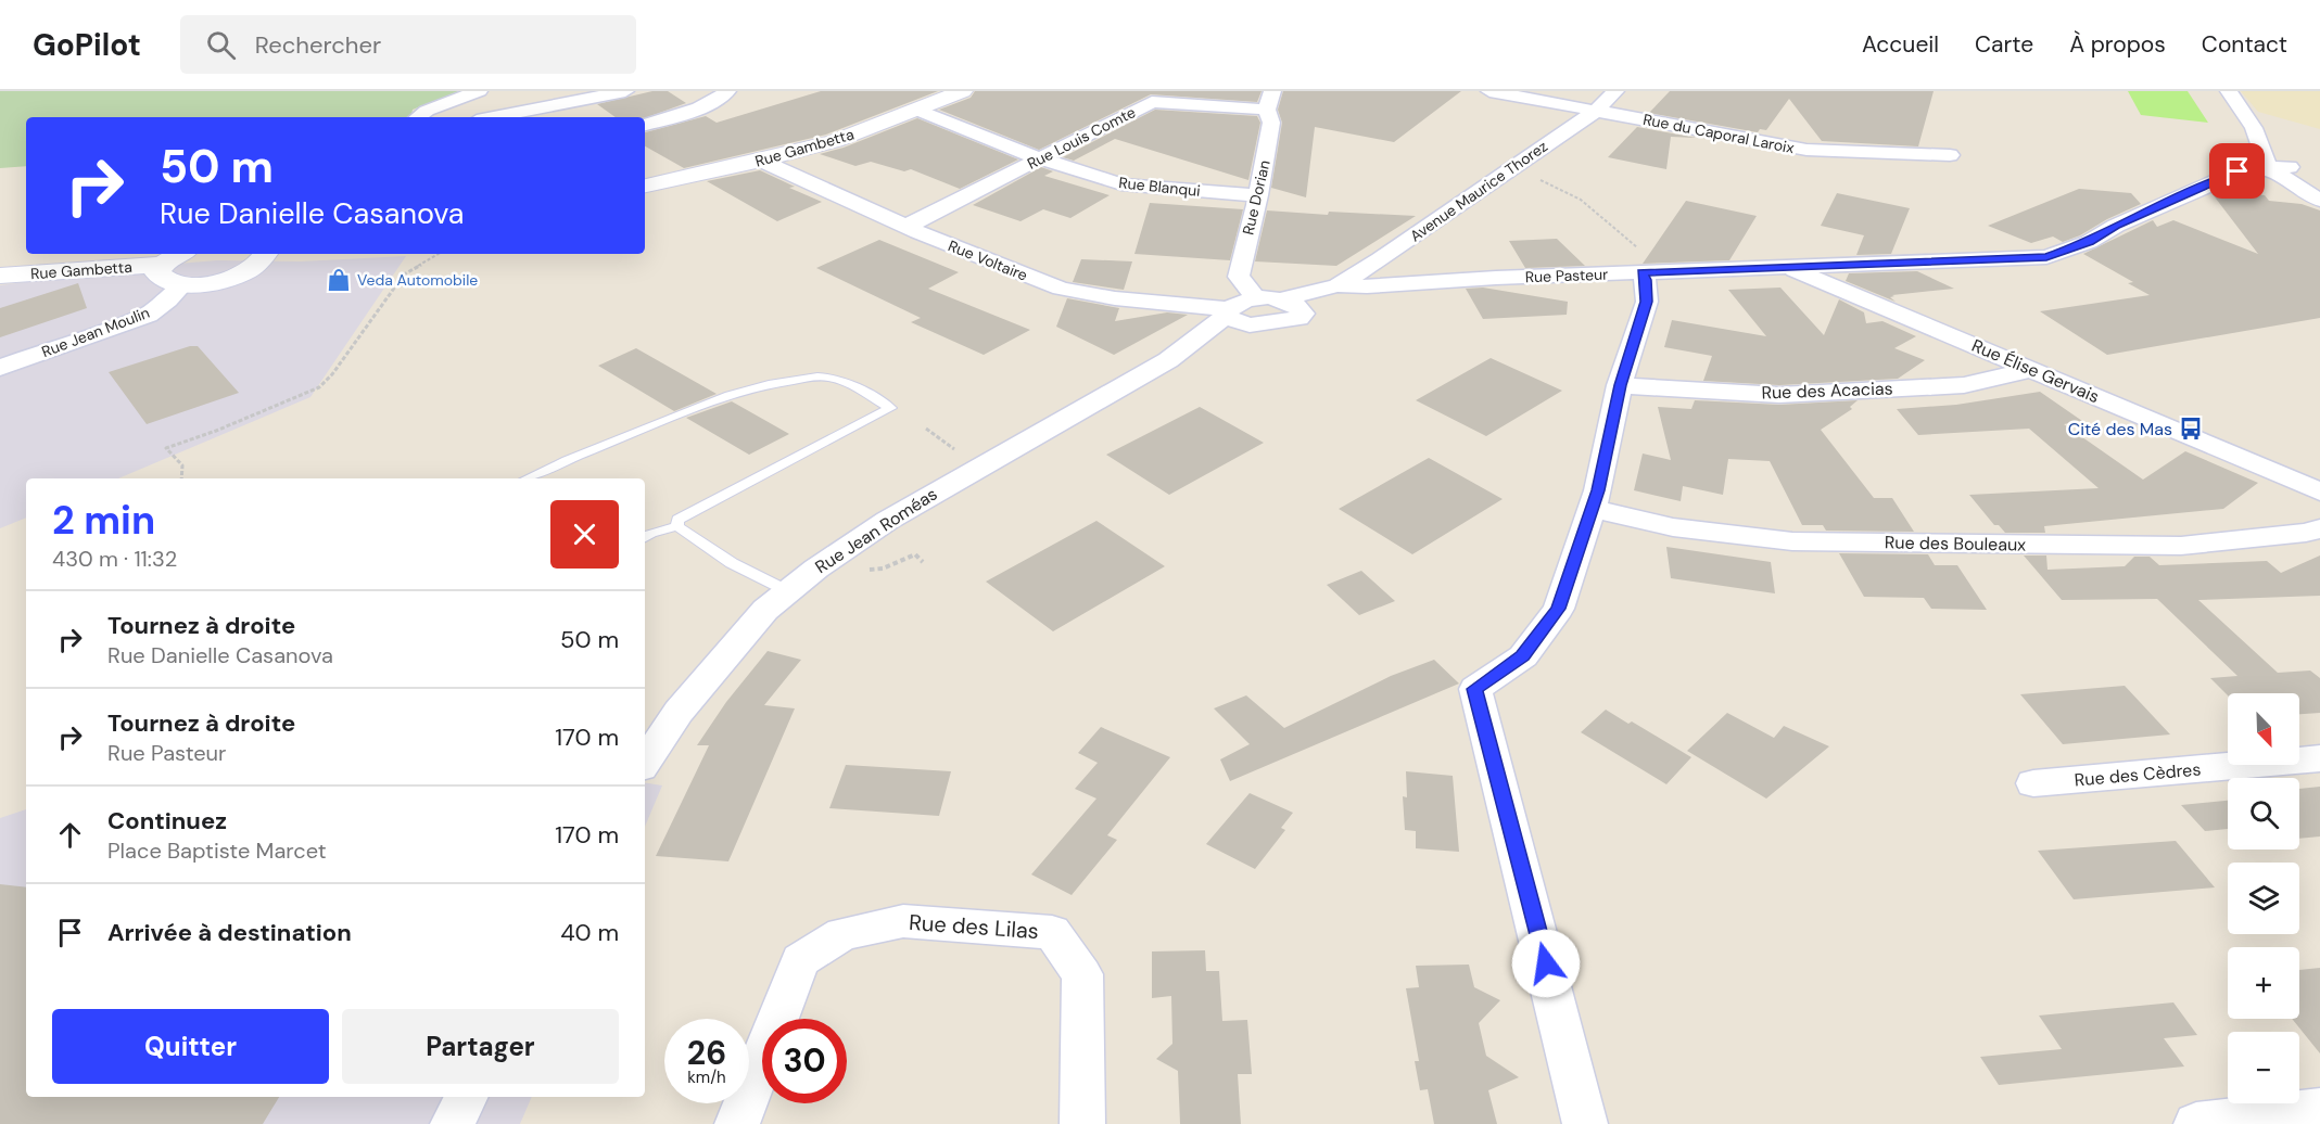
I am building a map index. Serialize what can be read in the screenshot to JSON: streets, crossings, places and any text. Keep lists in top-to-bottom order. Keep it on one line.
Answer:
{"streets":{"main road":["Rue Gambetta"],"street":["Rue du Caporal Laroix","Rue Louis Comte","Rue Blanqui","Avenue Maurice Thorez","Rue Dorian","Rue Voltaire","Rue Pasteur","Rue Jean Moulin","Rue Élise Gervais","Rue des Acacias","Rue Jean Roméas","Rue des Bouleaux","Rue des Cèdres","Rue des Lilas"]},"crossings":[["Rue du Caporal Laroix","Avenue Maurice Thorez"],["Rue Louis Comte","Rue Blanqui"],["Rue Louis Comte","Rue Dorian"],["Rue Louis Comte","Rue Voltaire"],["Rue Gambetta","Rue Blanqui"],["Rue Gambetta","Rue Voltaire"],["Rue Blanqui","Rue Dorian"],["Avenue Maurice Thorez","Rue Dorian"],["Avenue Maurice Thorez","Rue Pasteur"],["Avenue Maurice Thorez","Rue Jean Roméas"],["Rue Voltaire","Rue Jean Roméas"],["Rue Pasteur","Rue Élise Gervais"],["Rue Élise Gervais","Rue des Acacias"]],"places":{"shop":["Veda Automobile"],"bus stop":["Cité des Mas"]},"north":"bottom right","page":{"header":"GoPilot","search":"Rechercher","nav":["Accueil","Carte","À propos","Contact"],"turn":["50 m","Rue Danielle Casanova"],"heading":["2 min","430 m · 11:32"],"list":[{"name":"Tournez à droite","note":"Rue Danielle Casanova","value":"50 m"},{"name":"Tournez à droite","note":"Rue Pasteur","value":"170 m"},{"name":"Continuez","note":"Place Baptiste Marcet","value":"170 m"},{"name":"Arrivée à destination","value":"40 m"}],"map_buttons":["+","−"],"buttons":["Quitter","Partager"],"speed":"26 km/h","limit":"30"}}
